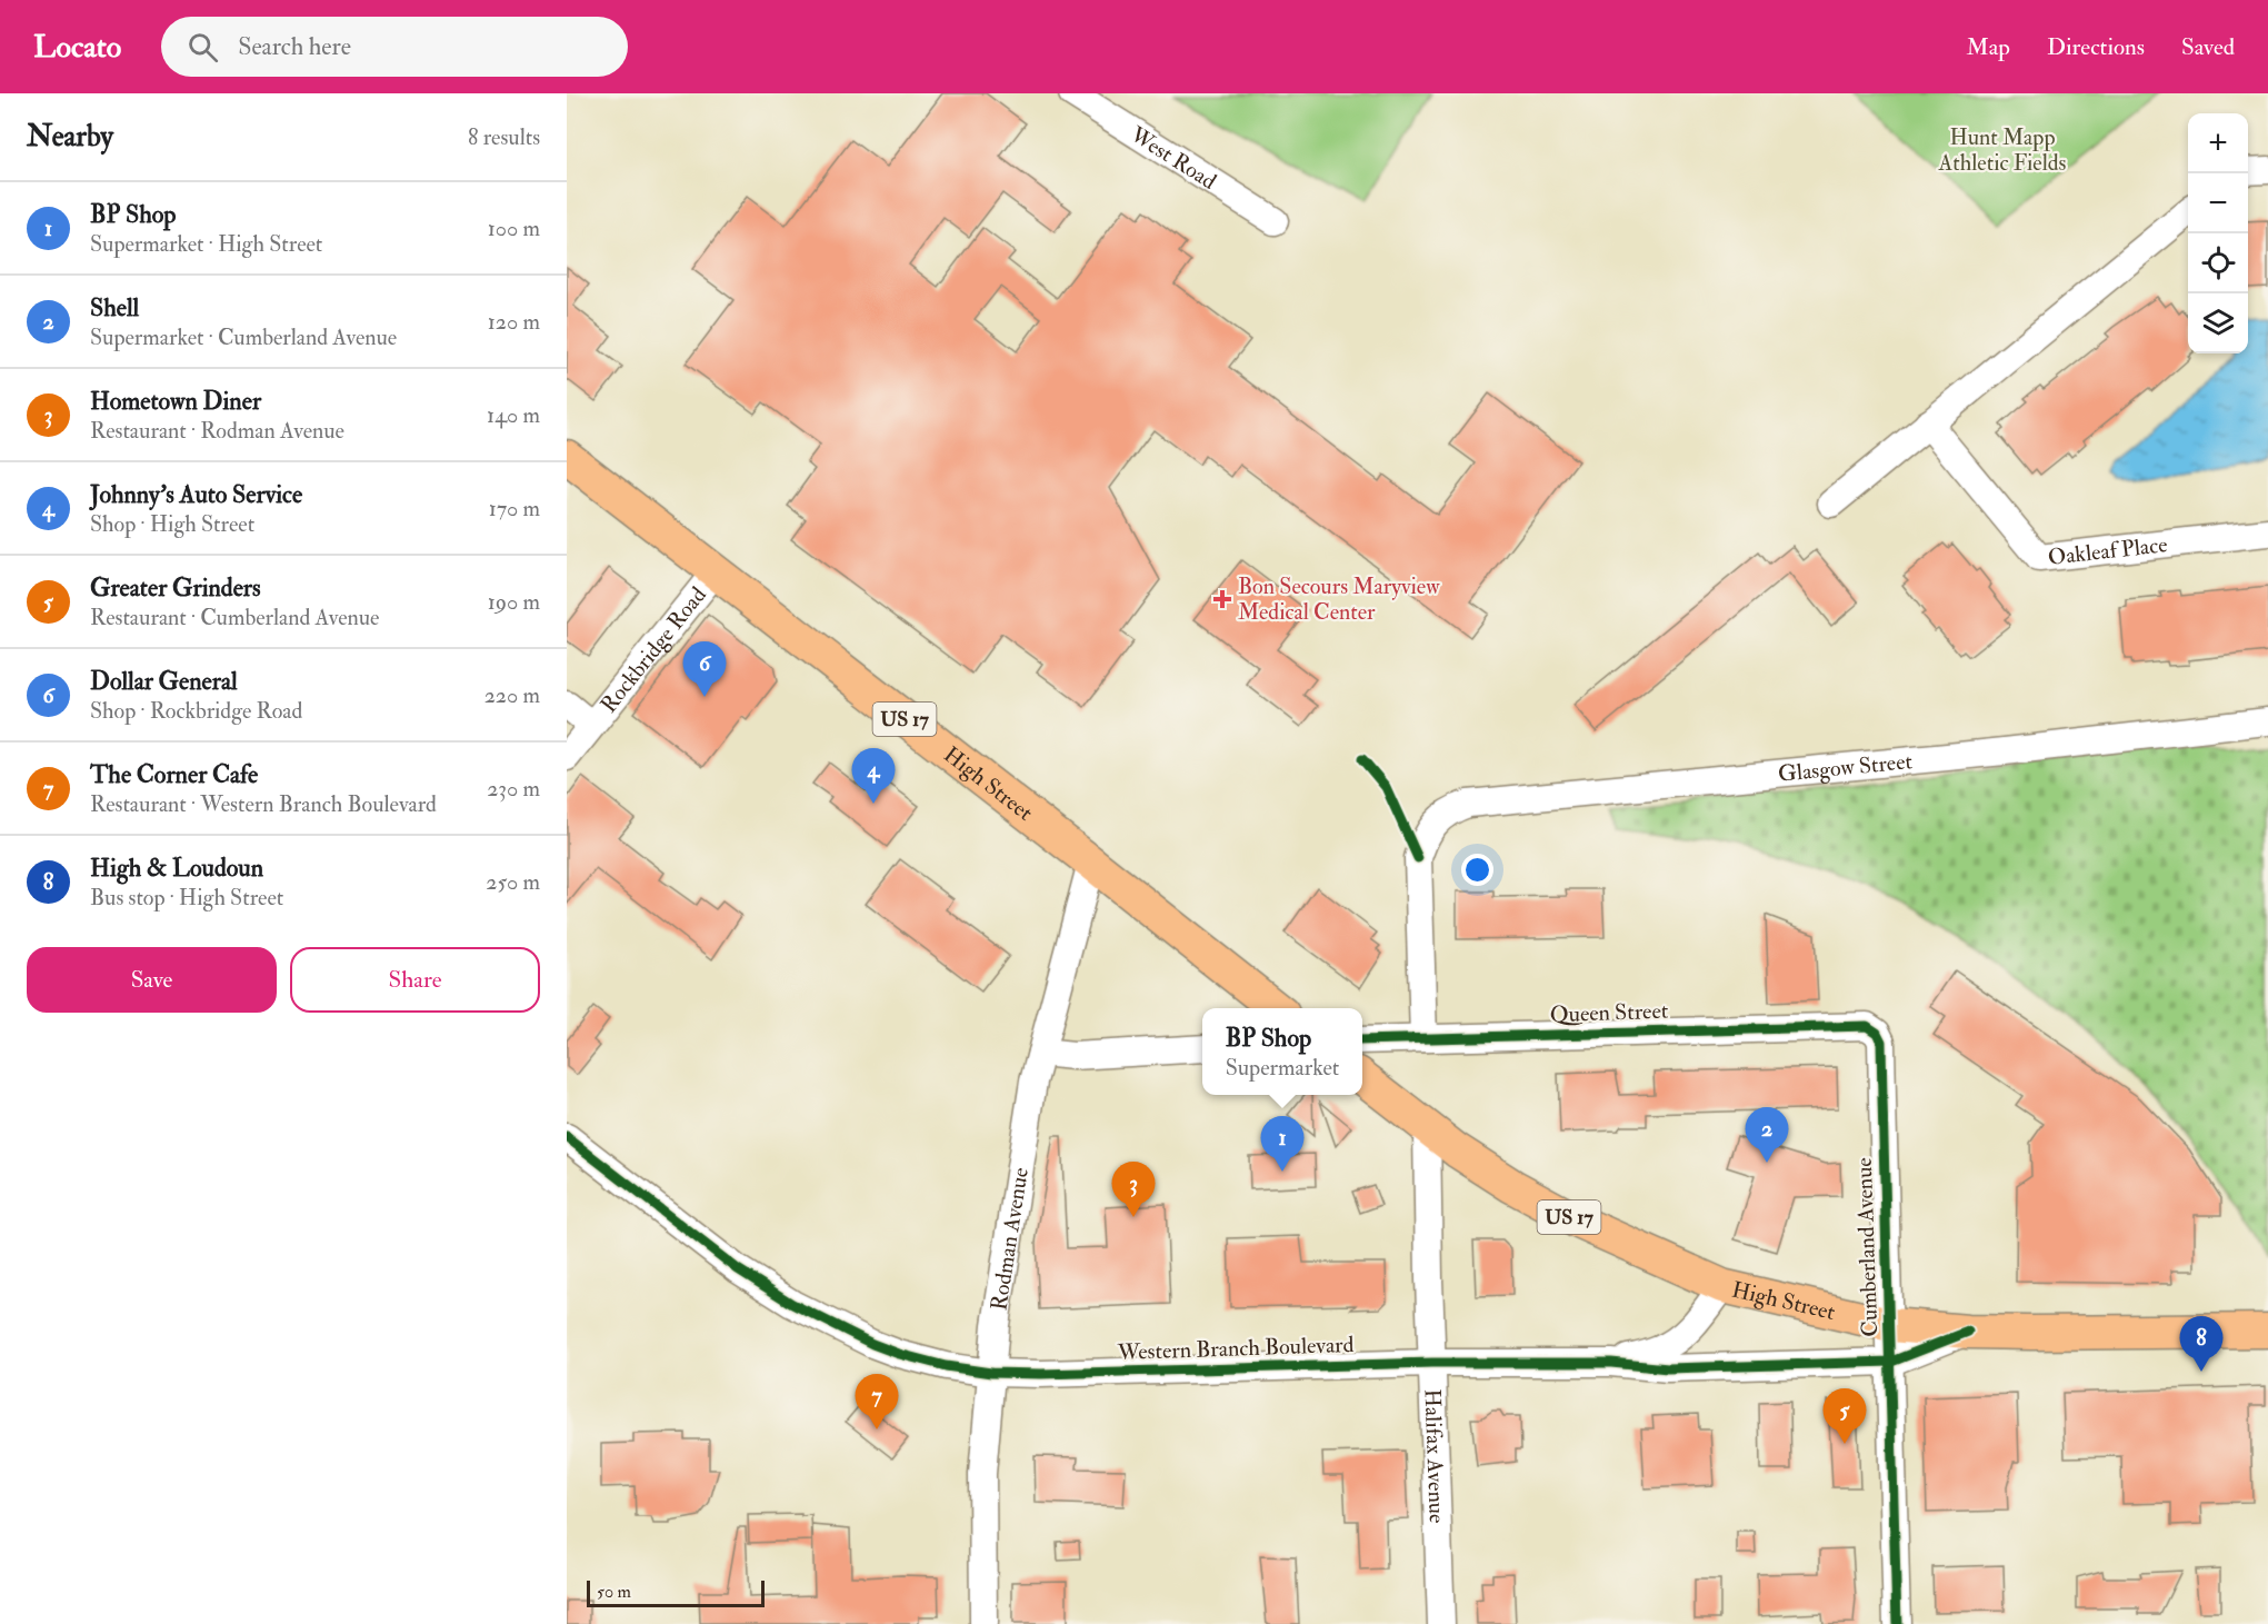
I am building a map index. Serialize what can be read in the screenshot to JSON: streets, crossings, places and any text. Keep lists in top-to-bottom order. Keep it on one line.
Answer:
{"streets":{"main road":["US 17","High Street"],"street":["West Road","Oakleaf Place","Rockbridge Road","Glasgow Street","Queen Street","Rodman Avenue","Cumberland Avenue","Western Branch Boulevard","Halifax Avenue"]},"crossings":[["Rockbridge Road","High Street"],["Glasgow Street","Queen Street"],["High Street","Rodman Avenue"],["High Street","Cumberland Avenue"],["High Street","Western Branch Boulevard"],["High Street","Halifax Avenue"],["Queen Street","Cumberland Avenue"],["Rodman Avenue","Western Branch Boulevard"],["Cumberland Avenue","Western Branch Boulevard"],["Western Branch Boulevard","Halifax Avenue"]],"parks":["Hunt Mapp Athletic Fields"],"places":{"health":["Bon Secours Maryview Medical Center"]},"scale_bar":"50 m","page":{"header":"Locato","search":"Search here","nav":["Map","Directions","Saved"],"heading":["Nearby","8 results"],"map_buttons":["+","−"],"list":[{"mark":"1","name":"BP Shop","note":"Supermarket · High Street","value":"100 m"},{"mark":"2","name":"Shell","note":"Supermarket · Cumberland Avenue","value":"120 m"},{"mark":"3","name":"Hometown Diner","note":"Restaurant · Rodman Avenue","value":"140 m"},{"mark":"4","name":"Johnny's Auto Service","note":"Shop · High Street","value":"170 m"},{"mark":"5","name":"Greater Grinders","note":"Restaurant · Cumberland Avenue","value":"190 m"},{"mark":"6","name":"Dollar General","note":"Shop · Rockbridge Road","value":"220 m"},{"mark":"7","name":"The Corner Cafe","note":"Restaurant · Western Branch Boulevard","value":"230 m"},{"mark":"8","name":"High & Loudoun","note":"Bus stop · High Street","value":"250 m"}],"pins":["6","4","2","1","3","8","7","5"],"buttons":["Save","Share"],"popup":["BP Shop","Supermarket"],"scale":"50 m"}}
